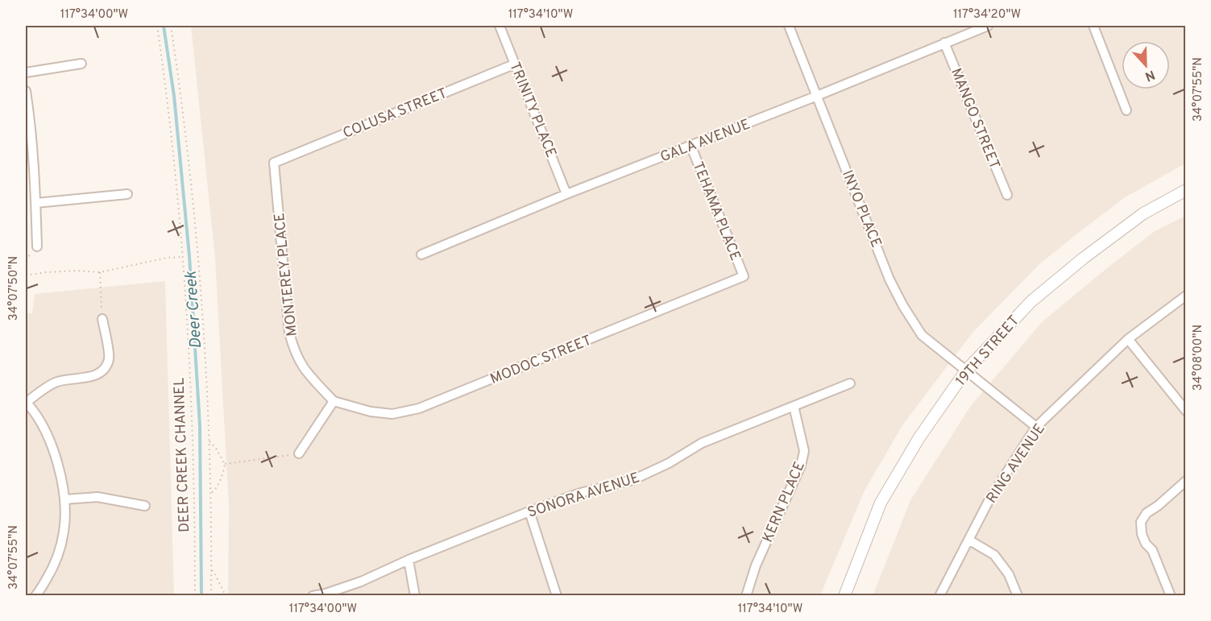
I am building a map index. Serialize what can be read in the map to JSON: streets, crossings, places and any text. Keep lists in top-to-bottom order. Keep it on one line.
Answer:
{"streets":{"street":["TRINITY PLACE","COLUSA STREET","MANGO STREET","GALA AVENUE","INYO PLACE","TEHAMA PLACE","MONTEREY PLACE","19TH STREET","MODOC STREET","RING AVENUE","SONORA AVENUE","KERN PLACE"],"path":["DEER CREEK CHANNEL"]},"crossings":[["TRINITY PLACE","COLUSA STREET"],["TRINITY PLACE","GALA AVENUE"],["COLUSA STREET","MONTEREY PLACE"],["MANGO STREET","GALA AVENUE"],["GALA AVENUE","INYO PLACE"],["GALA AVENUE","TEHAMA PLACE"],["INYO PLACE","19TH STREET"],["INYO PLACE","RING AVENUE"],["TEHAMA PLACE","MODOC STREET"],["MONTEREY PLACE","MODOC STREET"],["SONORA AVENUE","KERN PLACE"]],"water":["Deer Creek"],"north":"bottom","coordinates":["117°34'00\"W","117°34'10\"W","117°34'20\"W","34°07'55\"N","34°07'50\"N","34°08'00\"N"]}
